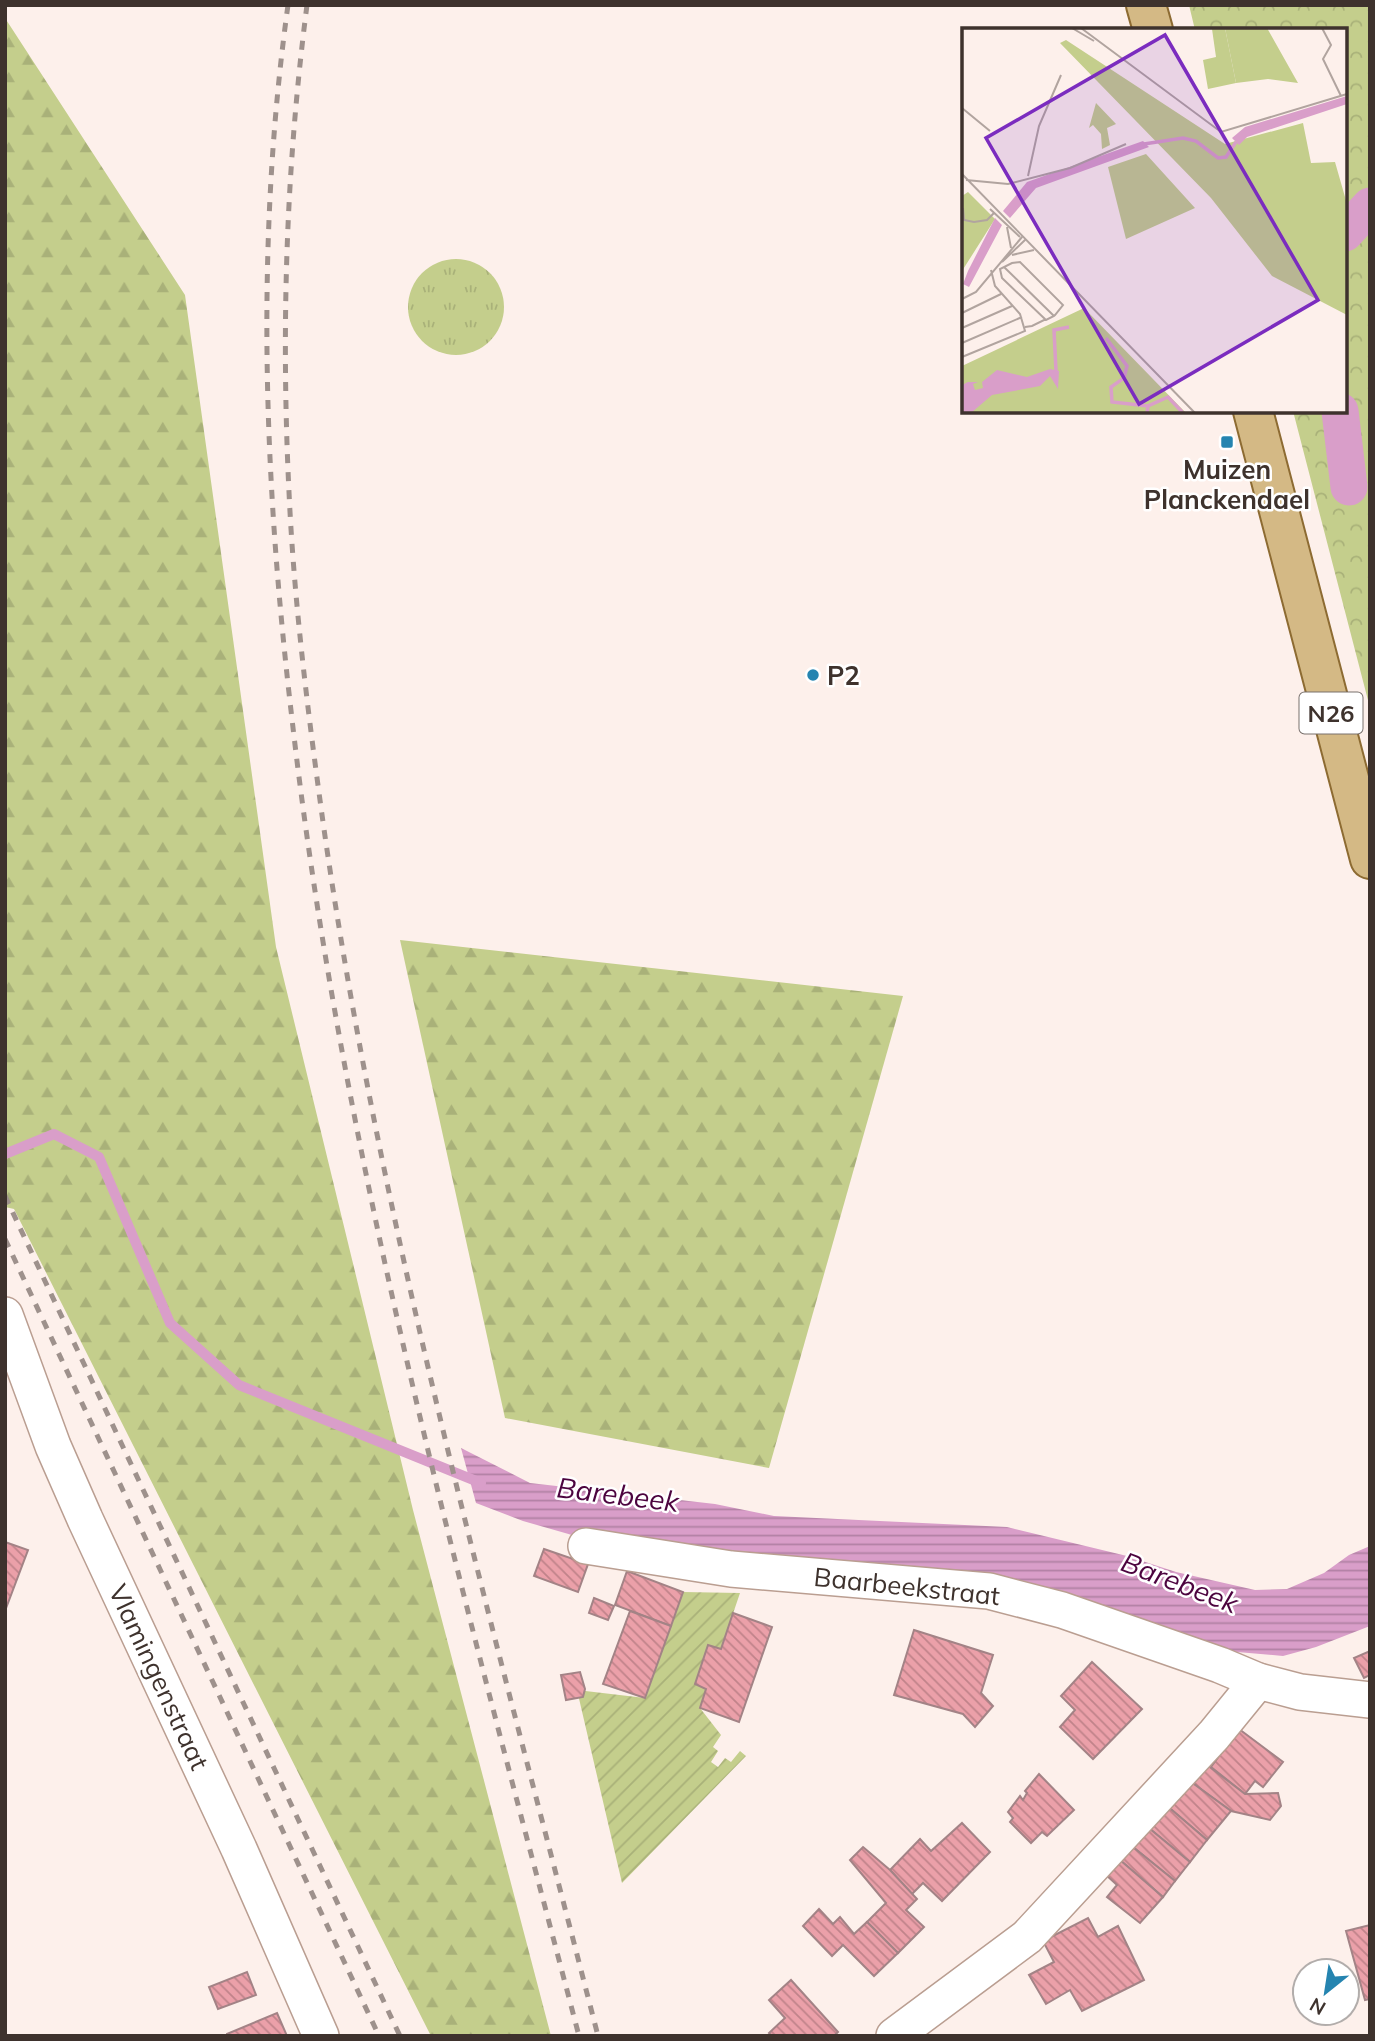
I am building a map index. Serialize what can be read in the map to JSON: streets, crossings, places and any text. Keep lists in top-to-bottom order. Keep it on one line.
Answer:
{"streets":{"main road":["N26"],"street":["Baarbeekstraat","Vlamingenstraat"]},"water":["Barebeek"],"places":{"transit":["Muizen Planckendael"],"other":["P2"]},"north":"bottom left"}
